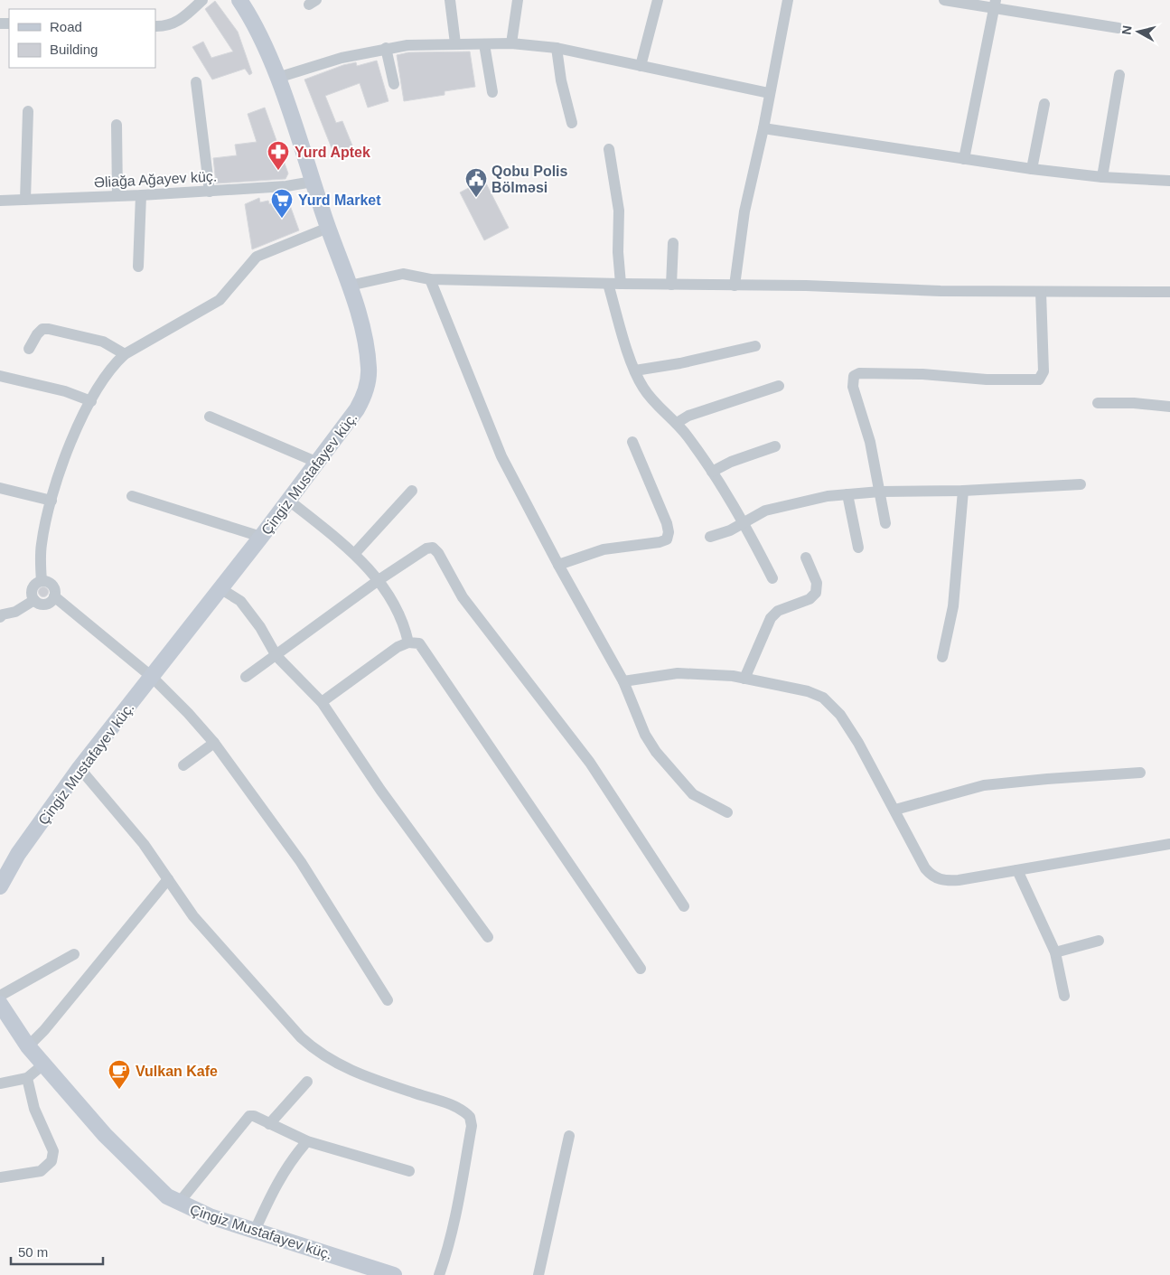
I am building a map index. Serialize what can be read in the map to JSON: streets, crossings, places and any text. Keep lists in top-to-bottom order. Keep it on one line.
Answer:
{"streets":{"street":["Əliağa Ağayev küç.","Çingiz Mustafayev küç."]},"crossings":[["Əliağa Ağayev küç.","Çingiz Mustafayev küç."]],"places":{"pharmacy":["Yurd Aptek"],"public building":["Qobu Polis Bölməsi"],"supermarket":["Yurd Market"],"cafe":["Vulkan Kafe"]},"legend":["Road","Building"],"scale_bar":"50 m","north":"left"}
